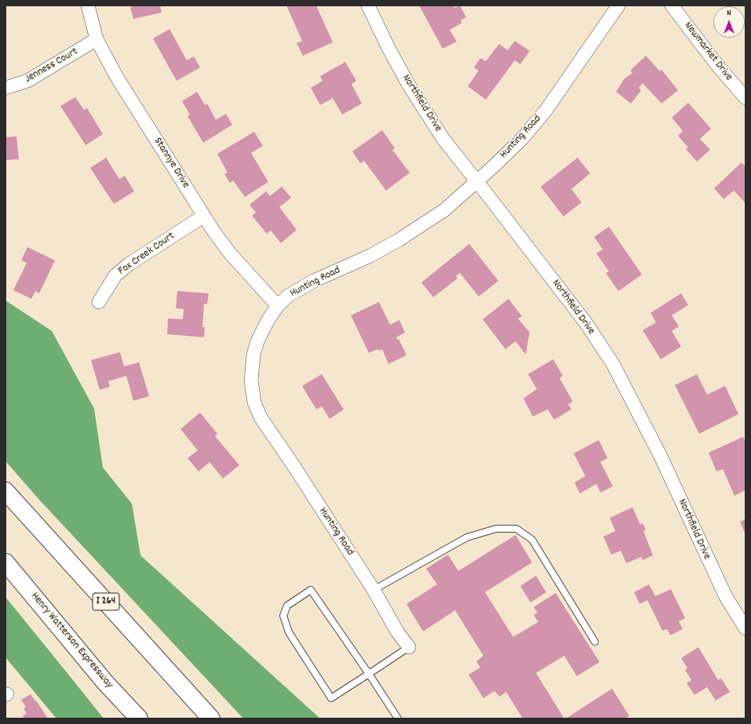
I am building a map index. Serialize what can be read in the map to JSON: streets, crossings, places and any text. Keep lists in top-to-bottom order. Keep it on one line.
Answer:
{"streets":{"highway":["I 264","Henry Watterson Expressway"],"street":["Newmarket Drive","Jenness Court","Northfield Drive","Hunting Road","Stannye Drive","Fox Creek Court"]},"crossings":[["Jenness Court","Stannye Drive"],["Northfield Drive","Hunting Road"],["Hunting Road","Stannye Drive"],["Stannye Drive","Fox Creek Court"]],"north":"top"}
